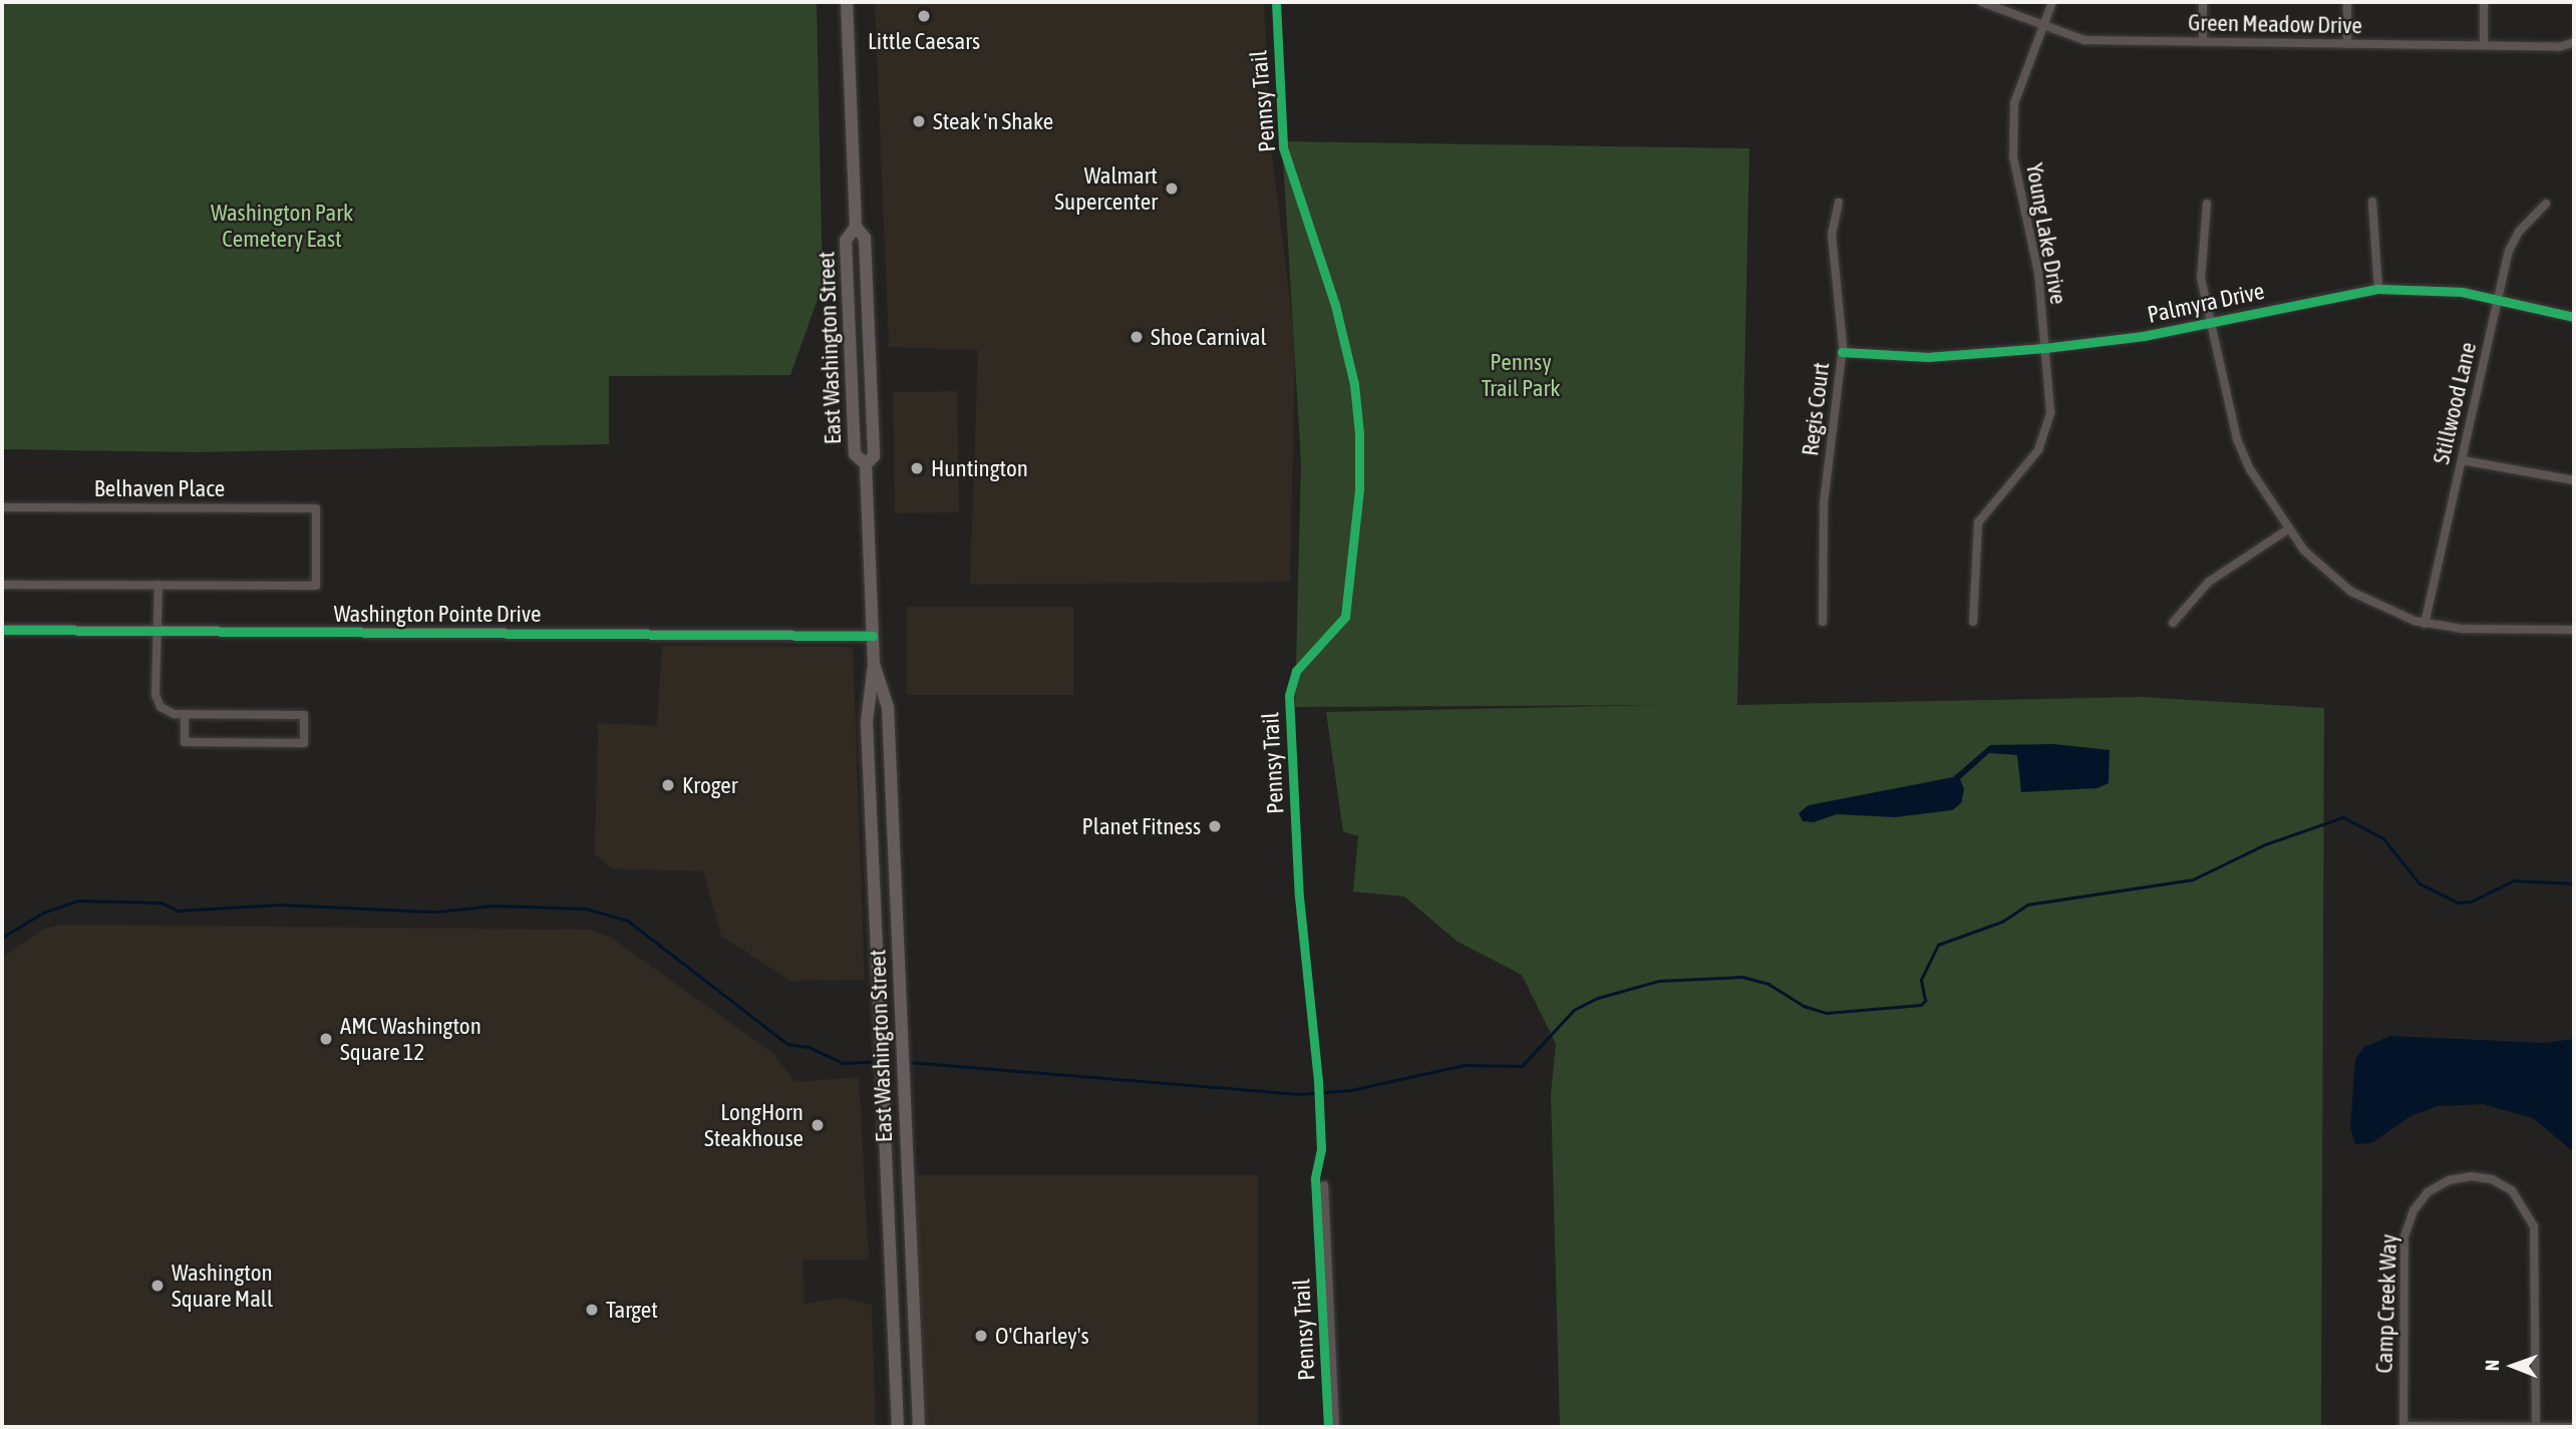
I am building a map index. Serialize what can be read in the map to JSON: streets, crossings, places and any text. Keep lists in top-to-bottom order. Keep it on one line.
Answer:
{"streets":{"main road":["East Washington Street"],"street":["Green Meadow Drive","Young Lake Drive","Palmyra Drive","Stillwood Lane","Regis Court","Belhaven Place","Washington Pointe Drive","Camp Creek Way"],"cycle path":["Pennsy Trail"]},"crossings":[["Green Meadow Drive","Young Lake Drive"],["Young Lake Drive","Palmyra Drive"],["Palmyra Drive","Stillwood Lane"],["Palmyra Drive","Regis Court"],["East Washington Street","Washington Pointe Drive"]],"parks":["Washington Park Cemetery East","Pennsy Trail Park"],"places":["Little Caesars","Steak 'n Shake","Walmart Supercenter","Shoe Carnival","Huntington","Kroger","Planet Fitness","AMC Washington Square 12","LongHorn Steakhouse","Washington Square Mall","Target","O'Charley's"],"north":"left"}
